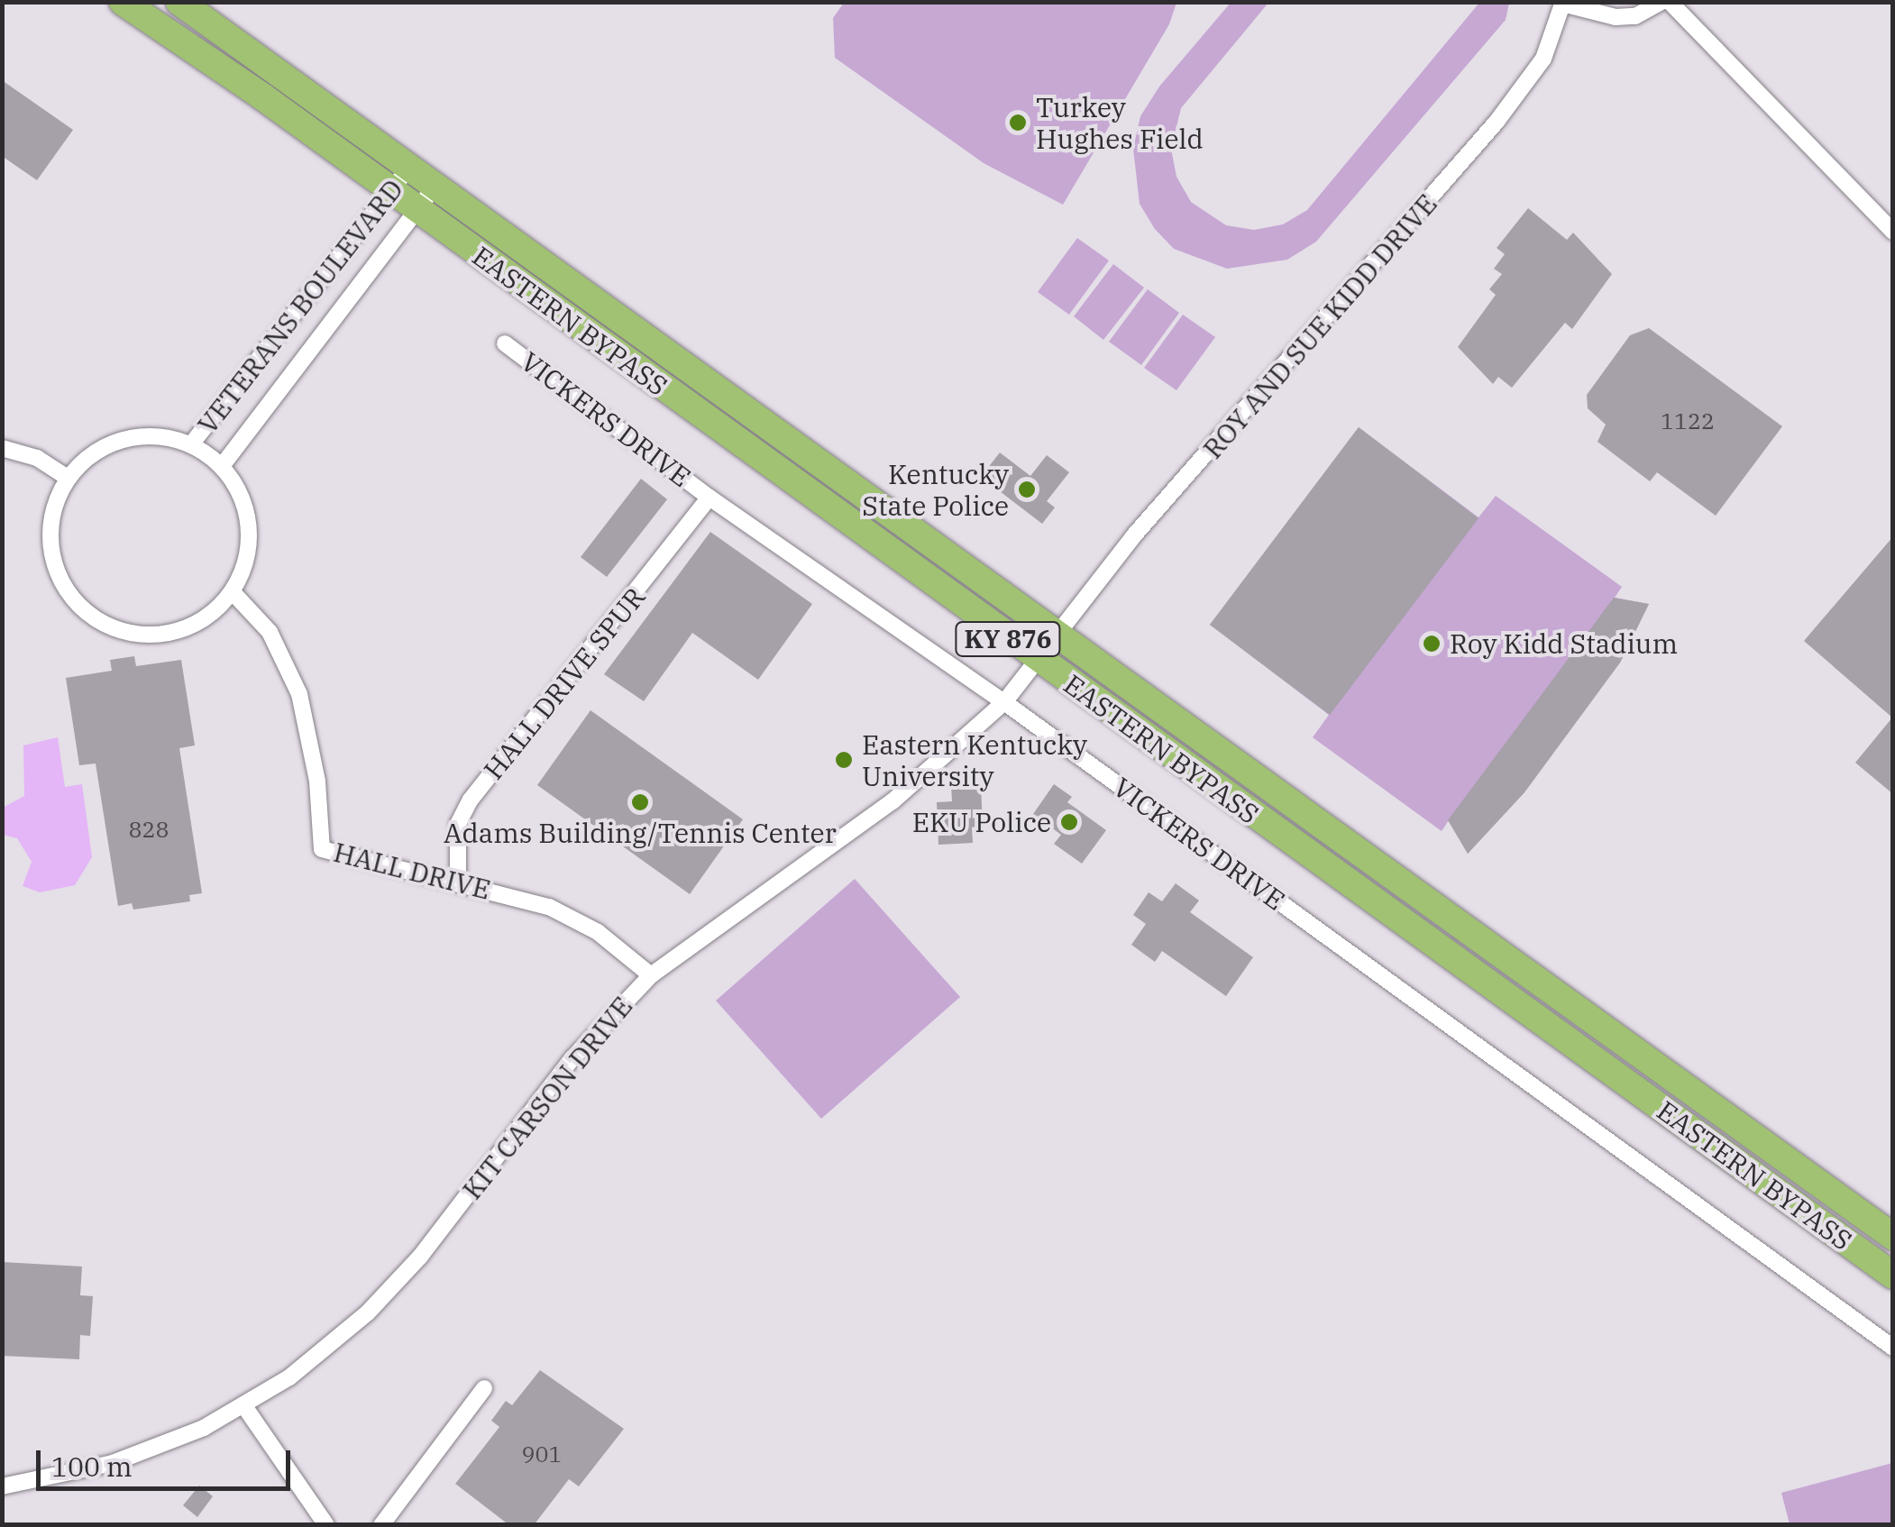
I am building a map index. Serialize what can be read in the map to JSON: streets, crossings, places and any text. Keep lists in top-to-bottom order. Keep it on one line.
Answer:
{"streets":{"main road":["EASTERN BYPASS","KY 876"],"street":["VETERANS BOULEVARD","ROY AND SUE KIDD DRIVE","VICKERS DRIVE","HALL DRIVE SPUR","HALL DRIVE","KIT CARSON DRIVE"]},"crossings":[["VETERANS BOULEVARD","EASTERN BYPASS"],["VETERANS BOULEVARD","HALL DRIVE"],["EASTERN BYPASS","ROY AND SUE KIDD DRIVE"],["EASTERN BYPASS","KIT CARSON DRIVE"],["ROY AND SUE KIDD DRIVE","KIT CARSON DRIVE"],["VICKERS DRIVE","HALL DRIVE SPUR"],["VICKERS DRIVE","KIT CARSON DRIVE"],["HALL DRIVE SPUR","HALL DRIVE"],["HALL DRIVE","KIT CARSON DRIVE"]],"places":["Turkey Hughes Field","Kentucky State Police","Roy Kidd Stadium","Eastern Kentucky University","Adams Building/Tennis Center","EKU Police"],"house_numbers":["1122","828","901"],"scale_bar":"100 m"}
